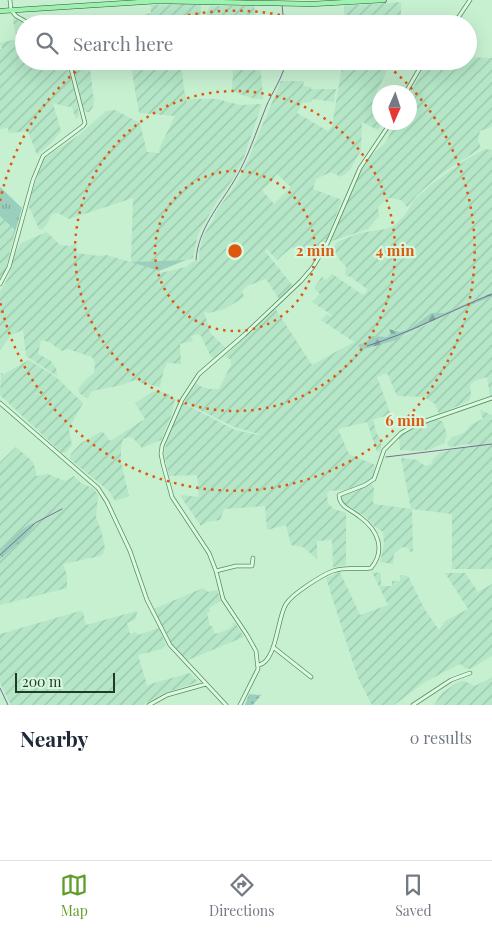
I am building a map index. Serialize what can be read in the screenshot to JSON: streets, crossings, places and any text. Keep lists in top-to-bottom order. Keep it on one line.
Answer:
{"scale_bar":"200 m","north":"bottom","page":{"search":"Search here","scale":"200 m","heading":["Nearby","0 results"],"nav":["Map","Directions","Saved"]},"rings":["2 min","4 min","6 min"]}
